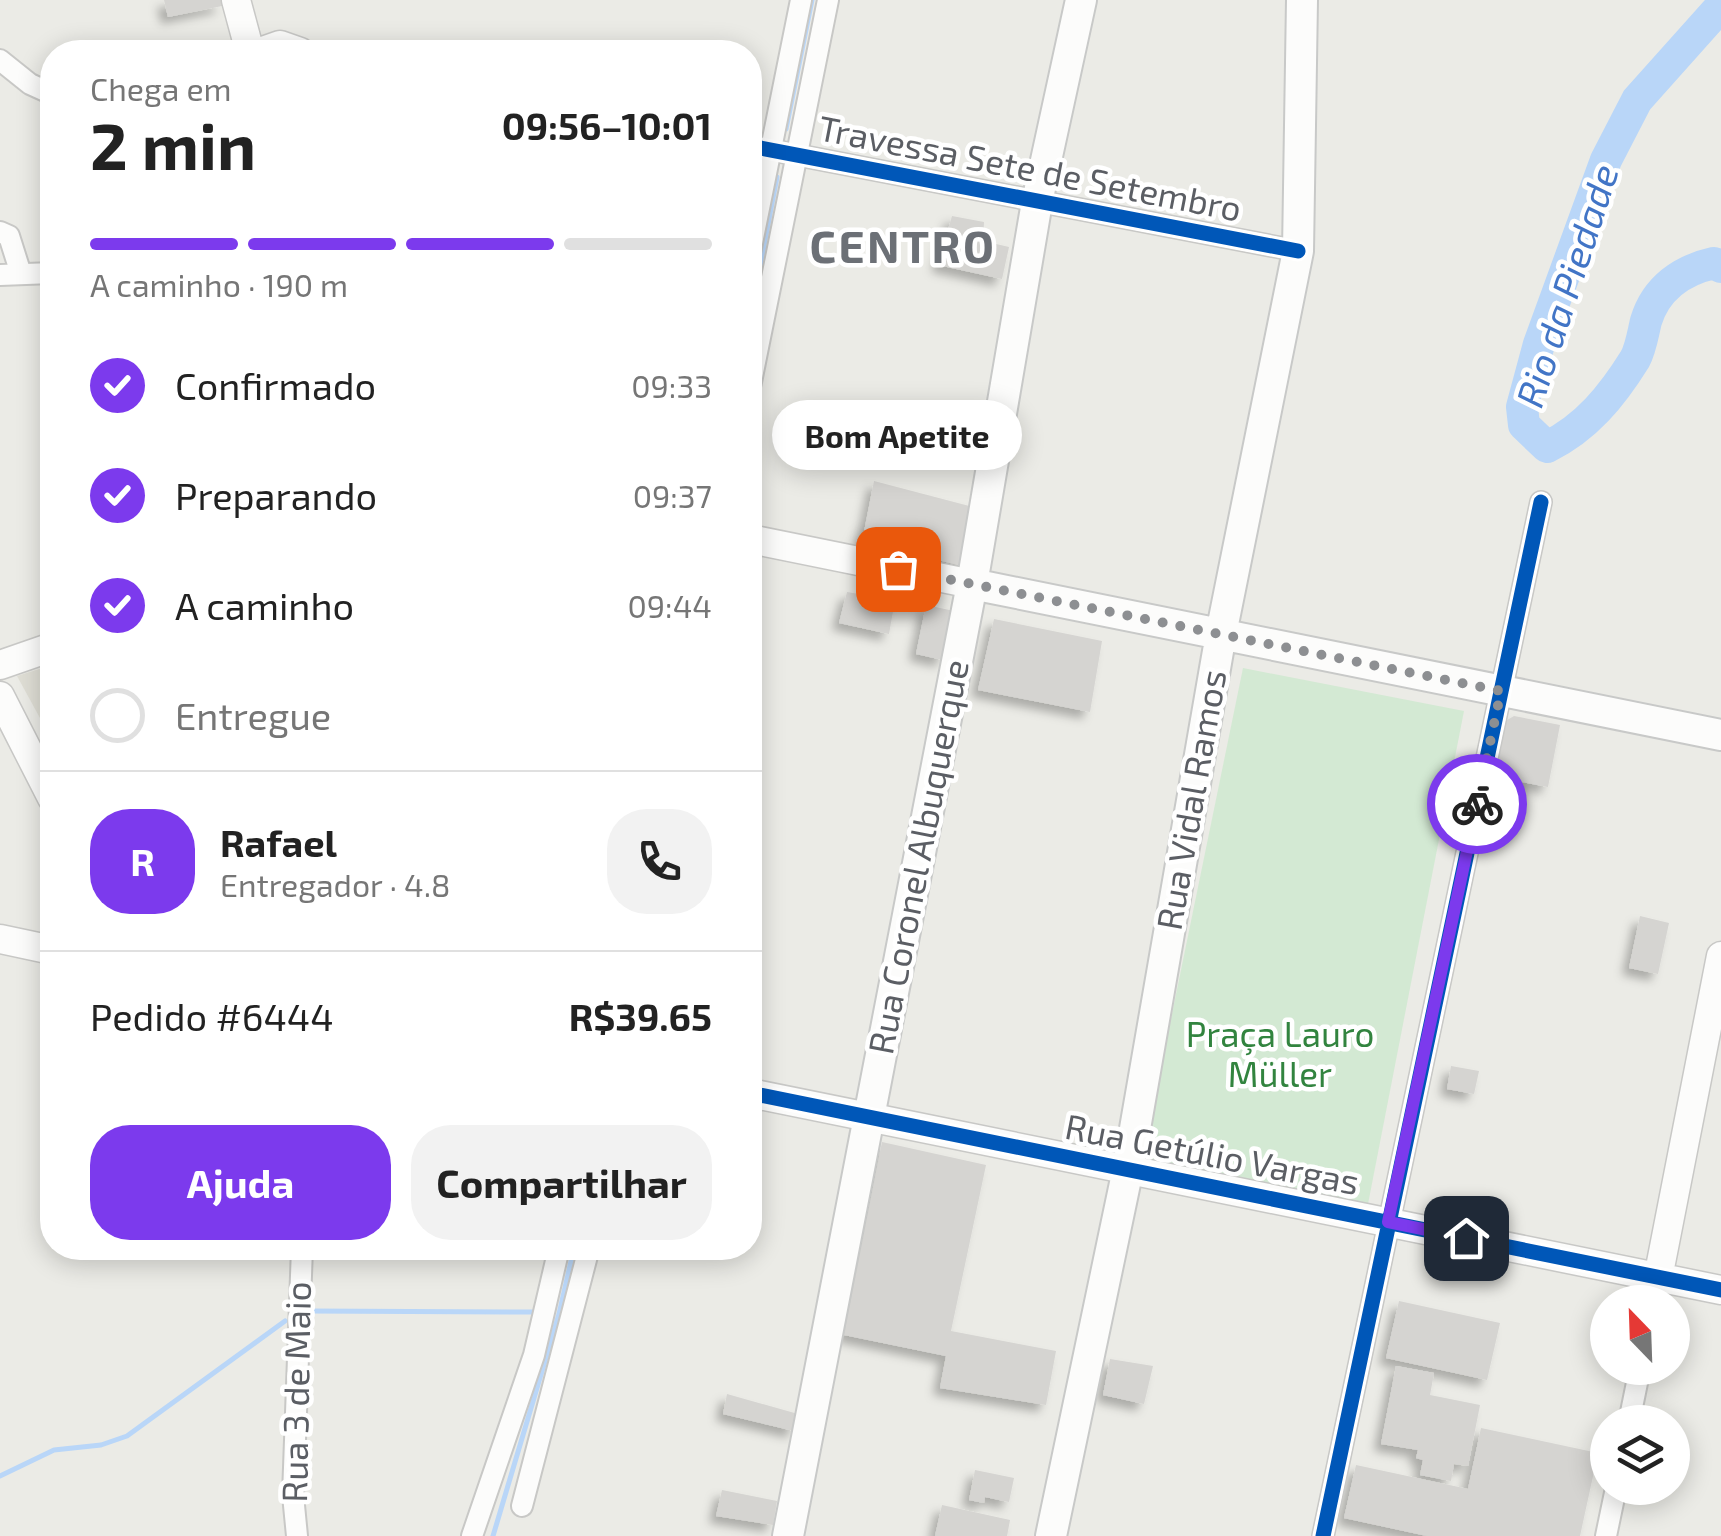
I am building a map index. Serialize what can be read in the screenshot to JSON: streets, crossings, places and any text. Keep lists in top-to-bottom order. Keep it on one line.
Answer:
{"streets":{"main road":["Rua Vidal Ramos","Rua Coronel Albuquerque"],"street":["Travessa Sete de Setembro","Rua Getúlio Vargas","Rua 3 de Maio"]},"crossings":[["Travessa Sete de Setembro","Rua Vidal Ramos"],["Travessa Sete de Setembro","Rua Coronel Albuquerque"],["Rua Vidal Ramos","Rua Getúlio Vargas"],["Rua Coronel Albuquerque","Rua Getúlio Vargas"]],"districts":["CENTRO"],"water":["Rio da Piedade"],"parks":["Praça Lauro Müller"],"places":["Bom Apetite"],"north":"top left","page":{"heading":["2 min","Chega em","09:56–10:01"],"panel":["Rafael","Entregador · 4.8","Pedido #6444","R$39.65"],"bar":"A caminho · 190 m","list":[["Confirmado","09:33"],["Preparando","09:37"],["A caminho","09:44"],"Entregue"],"bubble":"Bom Apetite","round":"R","buttons":["Ajuda","Compartilhar"]}}
